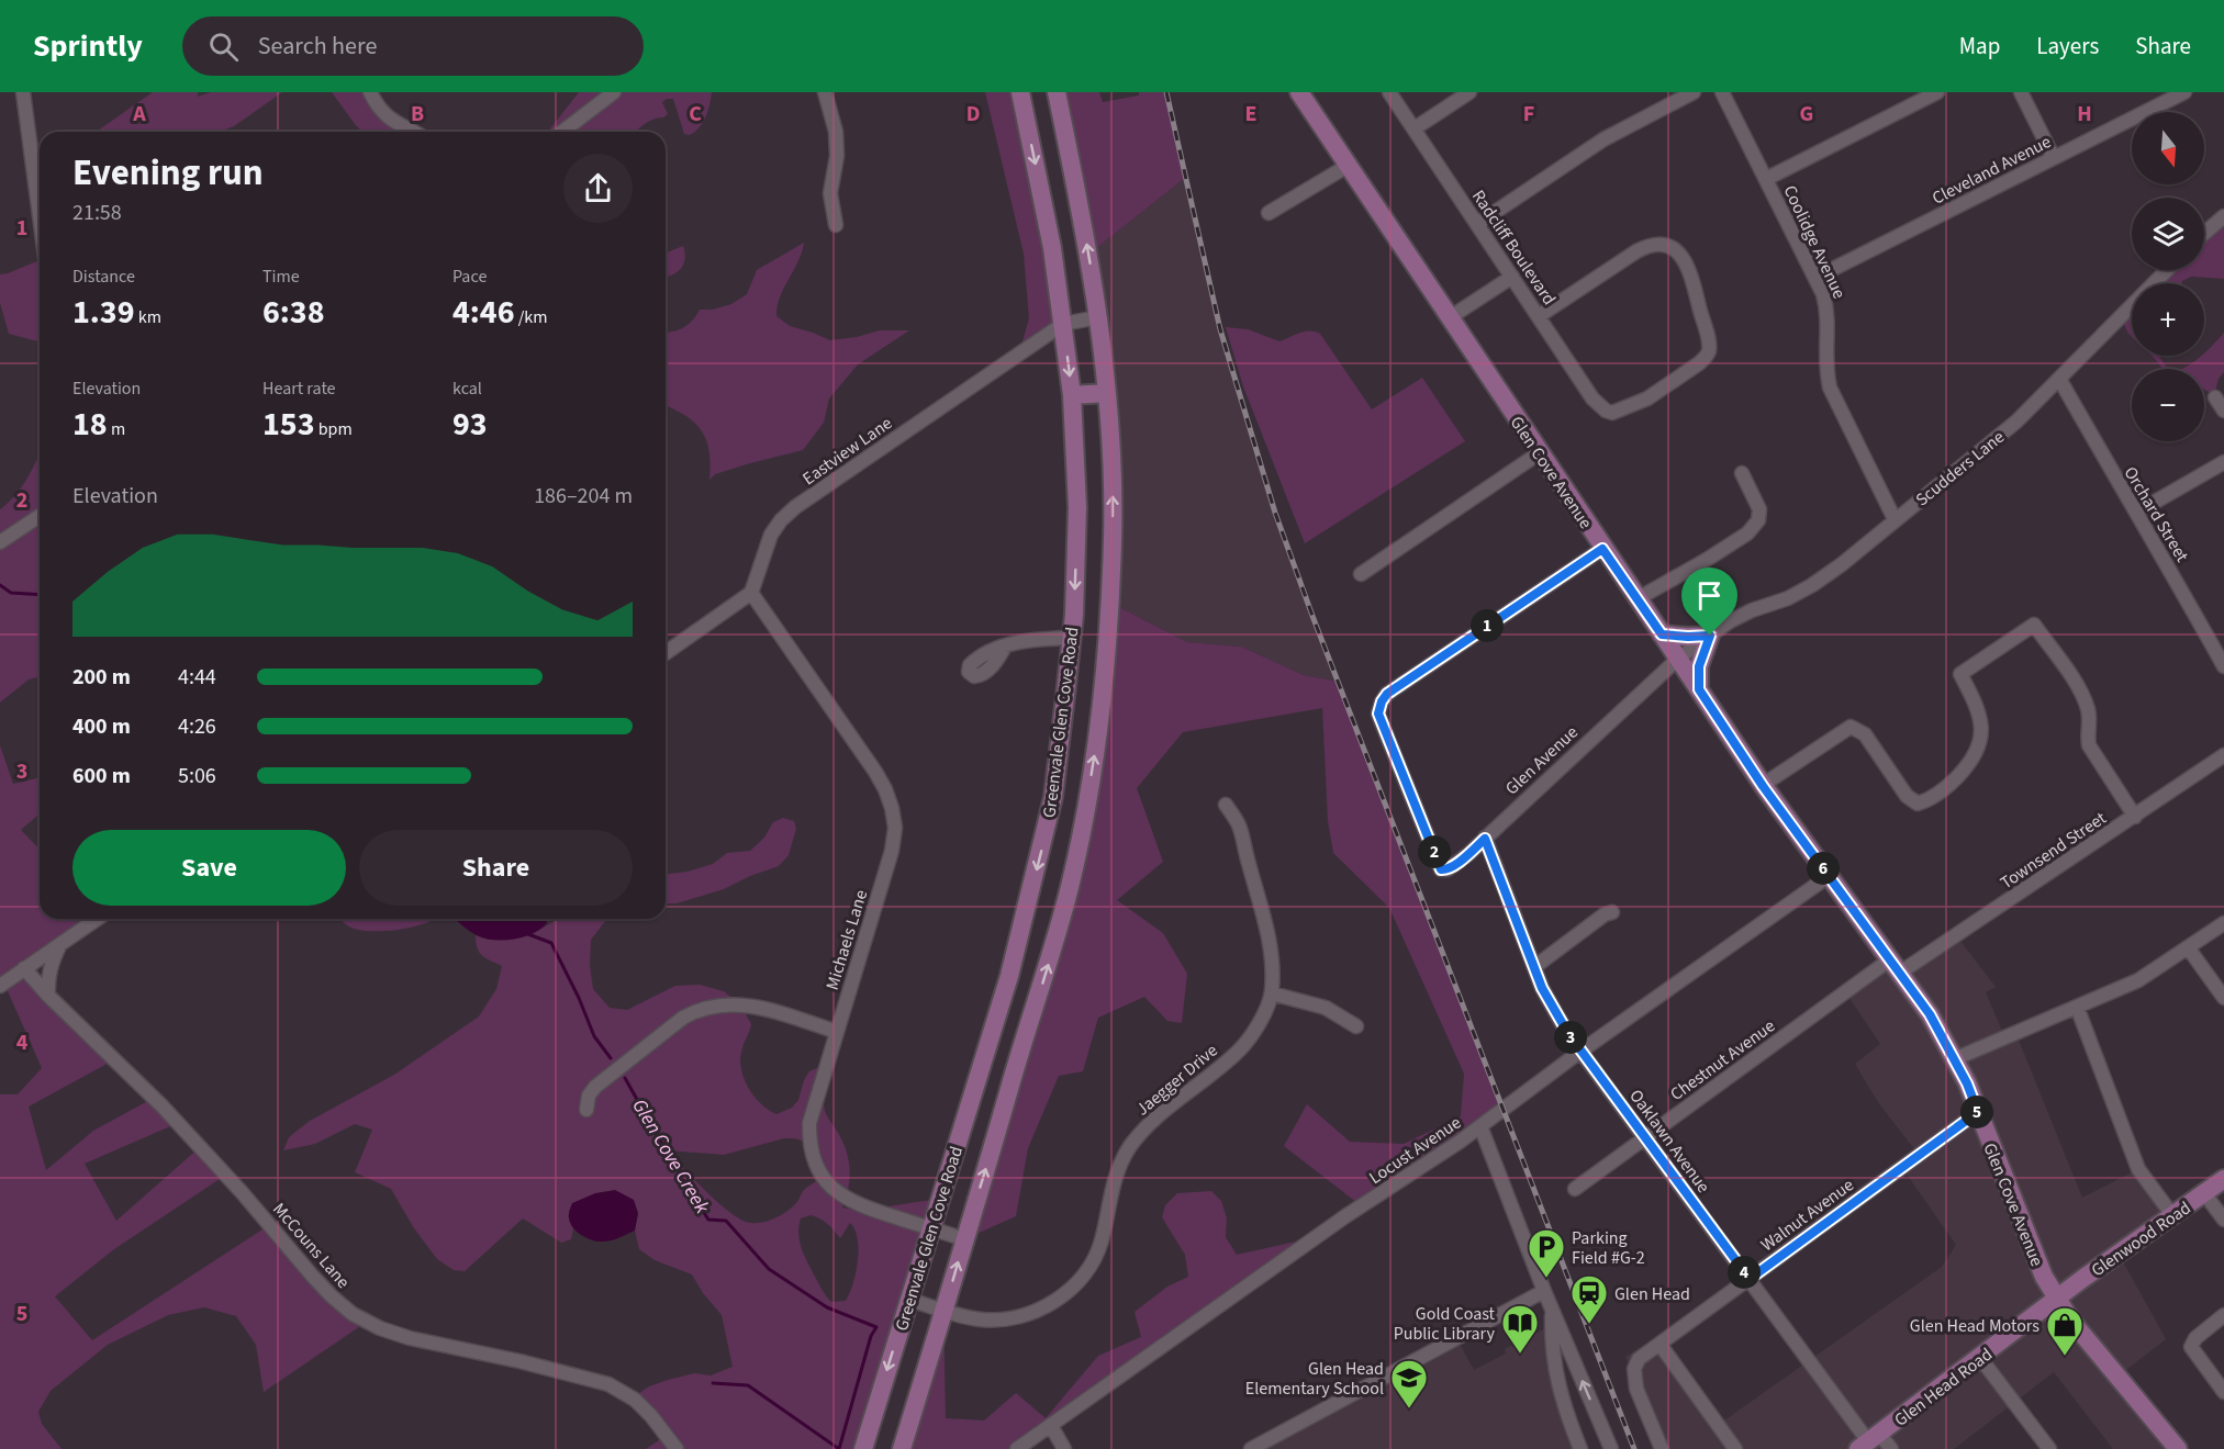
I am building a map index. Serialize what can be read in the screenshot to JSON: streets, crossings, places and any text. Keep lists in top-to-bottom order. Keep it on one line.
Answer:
{"streets":{"main road":["Glen Cove Avenue","Greenvale Glen Cove Road","Glenwood Road","Glen Head Road"],"street":["Cleveland Avenue","Coolidge Avenue","Radcliff Boulevard","Eastview Lane","Scudders Lane","Orchard Street","Glen Avenue","Townsend Street","Michaels Lane","Chestnut Avenue","Jaegger Drive","Oaklawn Avenue","Locust Avenue","Walnut Avenue","McCouns Lane"]},"crossings":[["Cleveland Avenue","Coolidge Avenue"],["Coolidge Avenue","Scudders Lane"],["Eastview Lane","Greenvale Glen Cove Road"],["Eastview Lane","Michaels Lane"],["Scudders Lane","Glen Cove Avenue"],["Scudders Lane","Orchard Street"],["Scudders Lane","Glen Avenue"],["Glen Cove Avenue","Glen Avenue"],["Glen Cove Avenue","Townsend Street"],["Glen Cove Avenue","Chestnut Avenue"],["Glen Cove Avenue","Locust Avenue"],["Glen Cove Avenue","Walnut Avenue"],["Glen Cove Avenue","Glenwood Road"],["Glen Cove Avenue","Glen Head Road"],["Greenvale Glen Cove Road","Michaels Lane"],["Greenvale Glen Cove Road","Jaegger Drive"],["Glen Avenue","Oaklawn Avenue"],["Townsend Street","Chestnut Avenue"],["Chestnut Avenue","Oaklawn Avenue"],["Oaklawn Avenue","Locust Avenue"],["Oaklawn Avenue","Walnut Avenue"],["Oaklawn Avenue","Glen Head Road"],["Glenwood Road","Glen Head Road"]],"water":["Glen Cove Creek"],"places":{"parking":["Parking Field #G-2"],"station":["Glen Head"],"library":["Gold Coast Public Library"],"shop":["Glen Head Motors"],"school or university":["Glen Head Elementary School"]},"north":"bottom","page":{"header":"Sprintly","search":"Search here","nav":["Map","Layers","Share"],"map_buttons":["+","−"],"heading":["Evening run","21:58"],"stats":[["Distance","1.39 km"],["Time","6:38"],["Pace","4:46 /km"],["Elevation","18 m"],["Heart rate","153 bpm"],["kcal","93"]],"chart":["Elevation","186–204 m"],"pins":["1","2","6","3","5","4"],"list":[{"name":"200 m","note":"4:44"},{"name":"400 m","note":"4:26"},{"name":"600 m","note":"5:06"}],"buttons":["Save","Share"]},"grid":{"columns":["A","B","C","D","E","F","G","H"],"rows":["1","2","3","4","5"]}}
